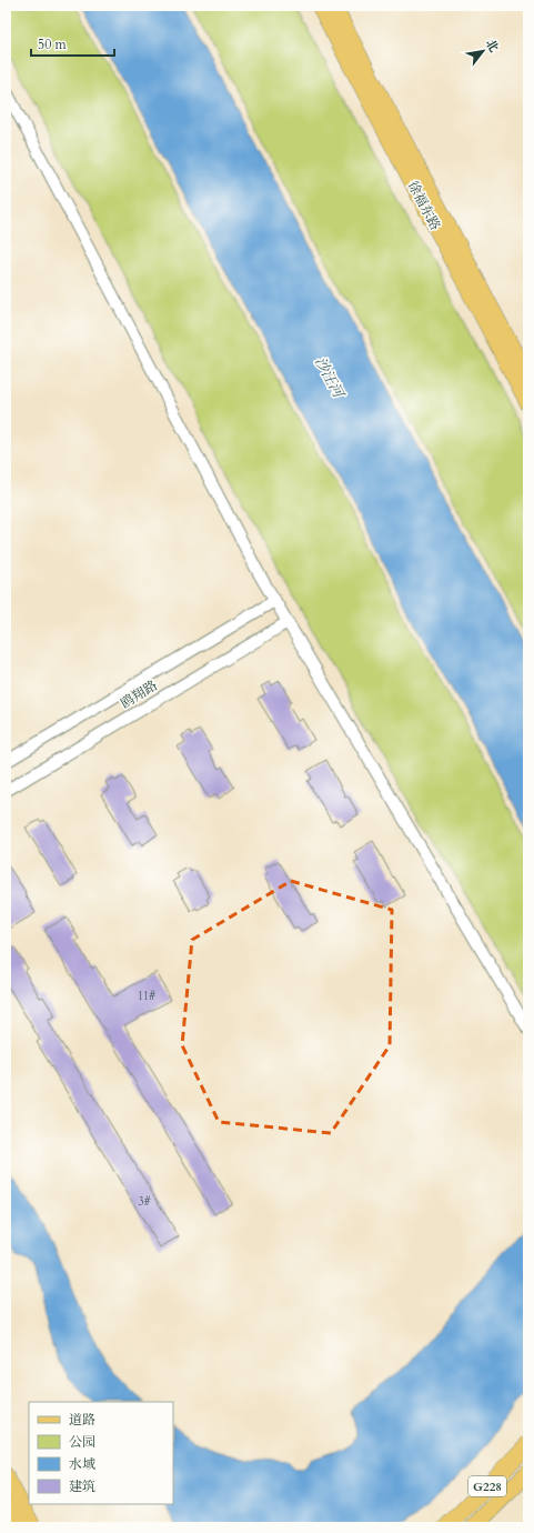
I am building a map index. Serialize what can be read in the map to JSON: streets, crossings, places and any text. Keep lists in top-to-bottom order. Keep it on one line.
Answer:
{"streets":{"highway":["G228"],"main road":["徐福东路"],"street":["鸥翔路"]},"water":["沙汪河"],"house_numbers":["11#","3#"],"legend":["道路","公园","水域","建筑"],"scale_bar":"50 m","north":"top right"}
